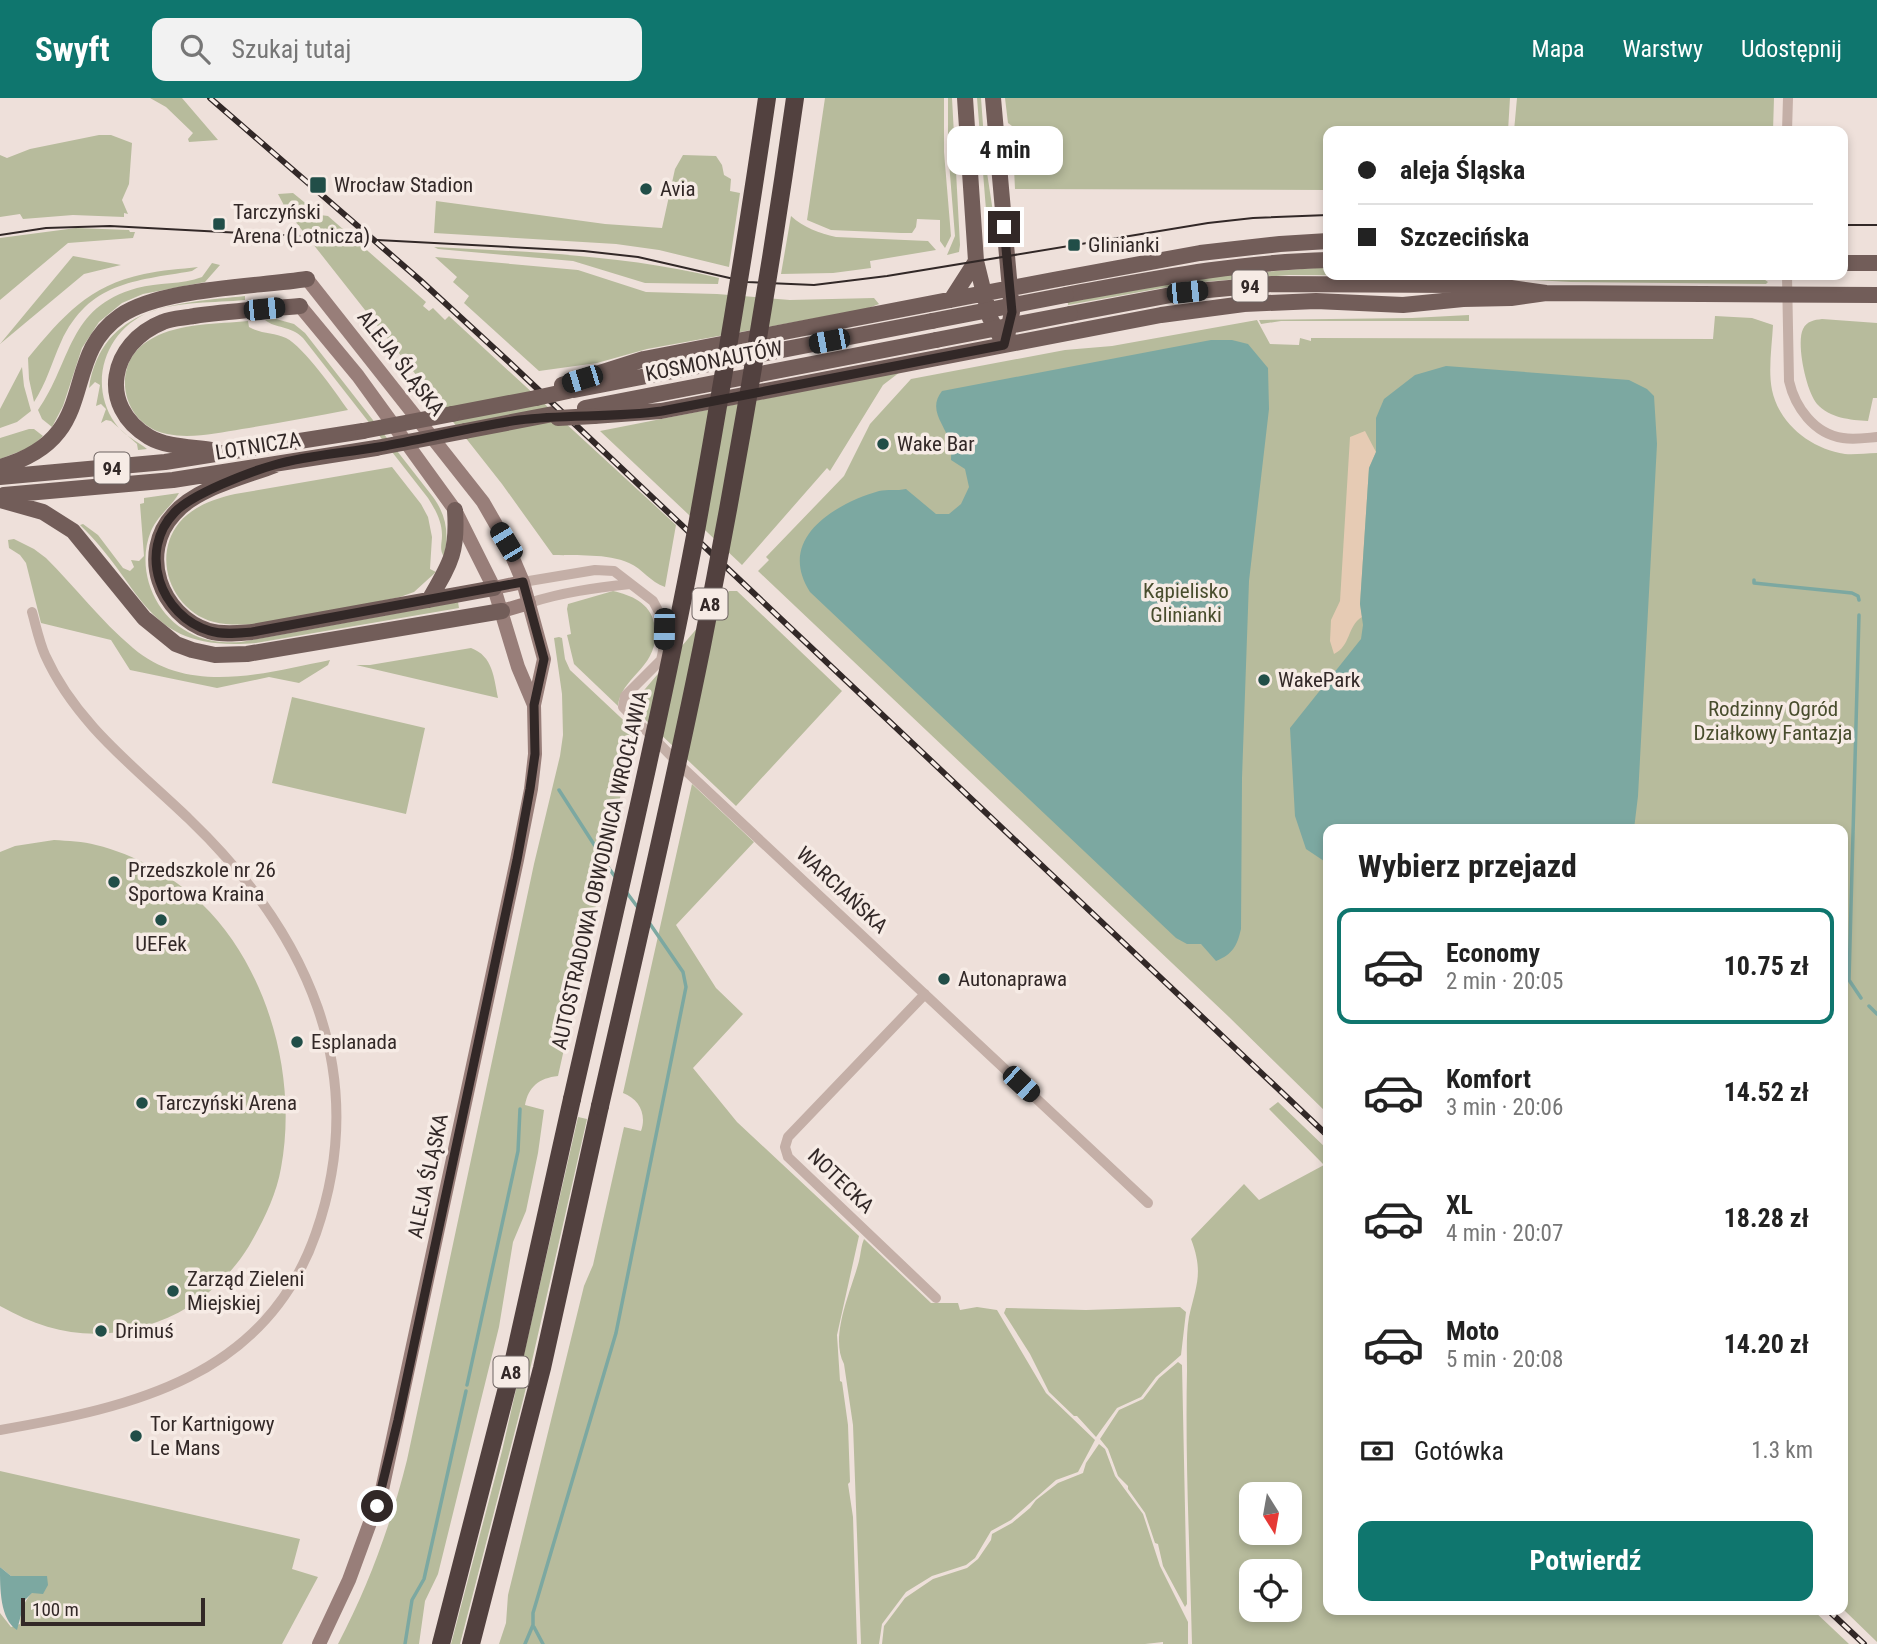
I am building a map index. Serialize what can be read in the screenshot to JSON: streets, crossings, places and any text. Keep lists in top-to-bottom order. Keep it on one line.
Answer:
{"streets":{"highway":["A8","AUTOSTRADOWA OBWODNICA WROCŁAWIA"],"main road":["94","KOSMONAUTÓW","LOTNICZA"],"street":["ALEJA ŚLĄSKA","WARCIAŃSKA","NOTECKA"]},"crossings":[["KOSMONAUTÓW","LOTNICZA"],["ALEJA ŚLĄSKA","WARCIAŃSKA"],["WARCIAŃSKA","NOTECKA"]],"parks":["Kąpielisko Glinianki","Rodzinny Ogród Działkowy Fantazja"],"places":{"transit":["Wrocław Stadion","Tarczyński Arena (Lotnicza)","Glinianki"],"other":["Avia","Wake Bar","WakePark","Przedszkole nr 26 Sportowa Kraina","UEFek","Autonaprawa","Esplanada","Tarczyński Arena","Zarząd Zieleni Miejskiej","Drimuś","Tor Kartnigowy Le Mans"]},"scale_bar":"100 m","north":"bottom","page":{"header":"Swyft","search":"Szukaj tutaj","nav":["Mapa","Warstwy","Udostępnij"],"bubble":"4 min","banner":["aleja Śląska","Szczecińska"],"heading":"Wybierz przejazd","list":[{"name":"Economy","note":"2 min · 20:05","value":"10.75 zł"},{"name":"Komfort","note":"3 min · 20:06","value":"14.52 zł"},{"name":"XL","note":"4 min · 20:07","value":"18.28 zł"},{"name":"Moto","note":"5 min · 20:08","value":"14.20 zł"}],"pay":["Gotówka","1.3 km"],"buttons":"Potwierdź","scale":"100 m"}}
